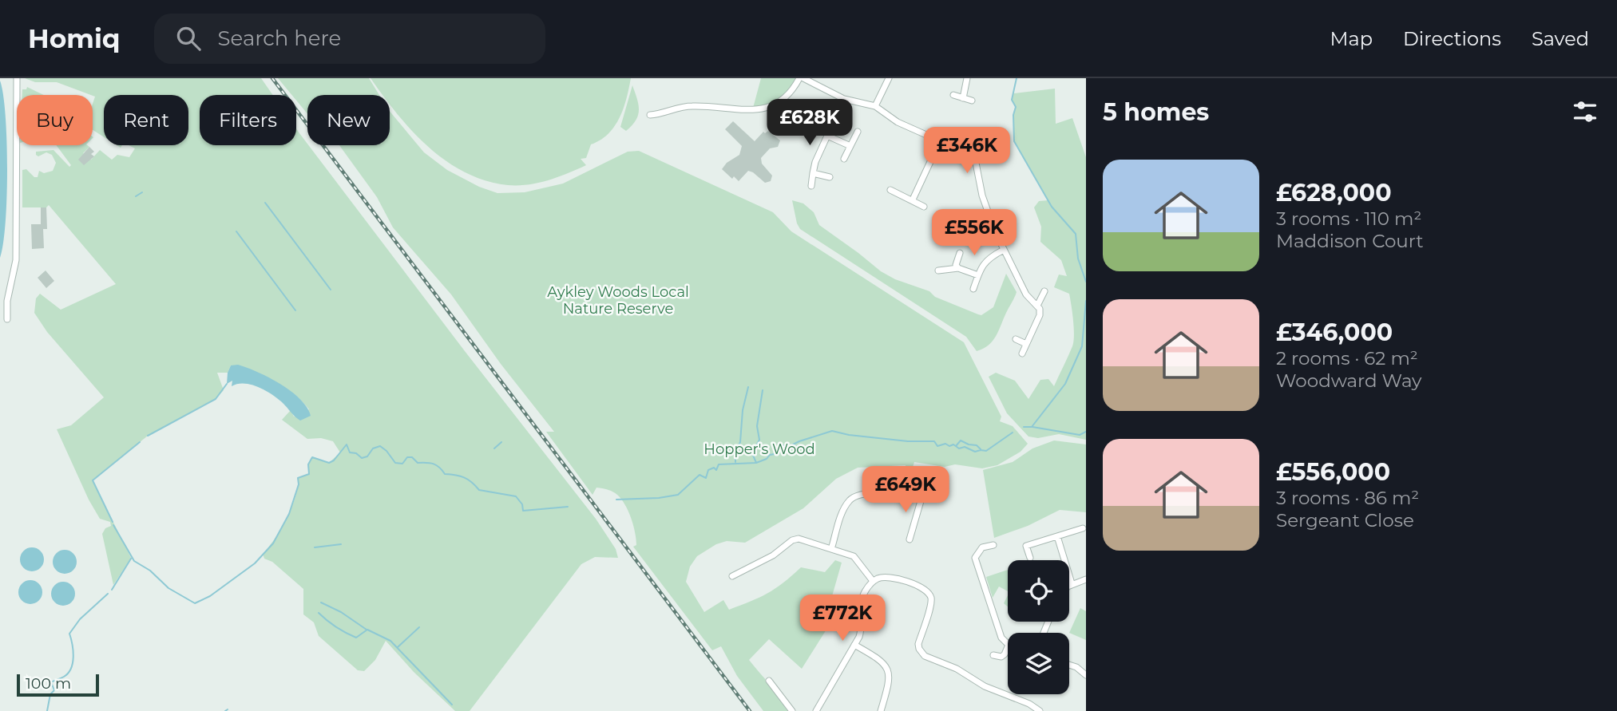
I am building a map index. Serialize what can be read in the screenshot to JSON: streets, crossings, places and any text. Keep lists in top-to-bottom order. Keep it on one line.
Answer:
{"parks":["Aykley Woods Local Nature Reserve","Hopper's Wood"],"scale_bar":"100 m","page":{"header":"Homiq","search":"Search here","nav":["Map","Directions","Saved"],"heading":"5 homes","chip":["Buy","Rent","Filters","New"],"price":["£628K","£346K","£556K","£649K","£772K"],"list":[{"name":"£628,000","note":"3 rooms · 110 m² · Maddison Court"},{"name":"£346,000","note":"2 rooms · 62 m² · Woodward Way"},{"name":"£556,000","note":"3 rooms · 86 m² · Sergeant Close"}],"scale":"100 m"}}
